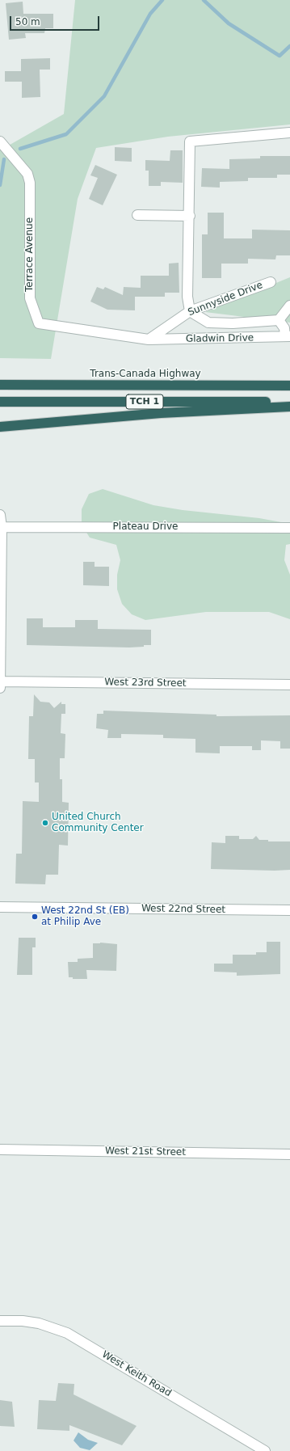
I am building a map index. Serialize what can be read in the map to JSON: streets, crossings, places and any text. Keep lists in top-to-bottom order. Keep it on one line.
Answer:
{"streets":{"highway":["Trans-Canada Highway","TCH 1"],"street":["Terrace Avenue","Sunnyside Drive","Gladwin Drive","Plateau Drive","West 23rd Street","West 22nd Street","West 21st Street","West Keith Road"]},"crossings":[["Terrace Avenue","Sunnyside Drive"],["Terrace Avenue","Gladwin Drive"],["Sunnyside Drive","Gladwin Drive"]],"places":["United Church Community Center","West 22nd St (EB) at Philip Ave"],"scale_bar":"50 m"}
